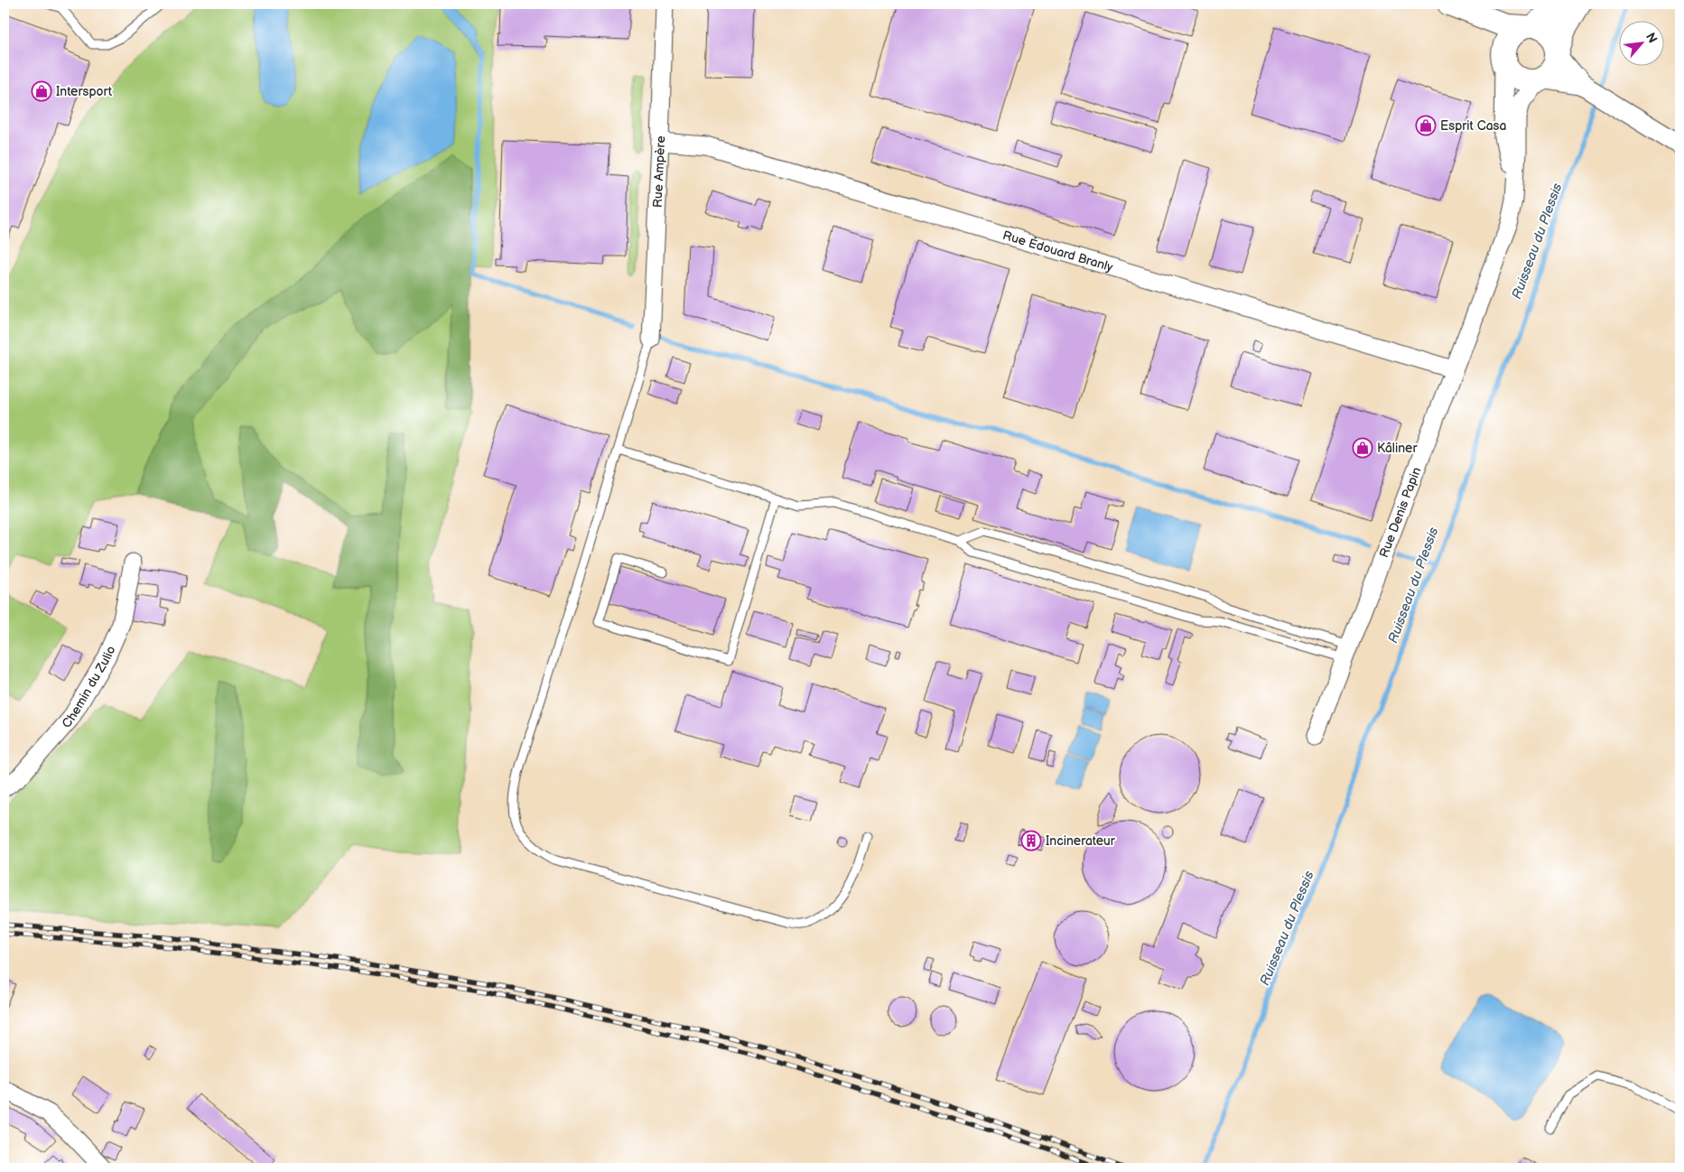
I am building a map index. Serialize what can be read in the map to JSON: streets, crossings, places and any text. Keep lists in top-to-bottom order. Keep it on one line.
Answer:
{"streets":{"street":["Rue Ampère","Rue Édouard Branly","Rue Denis Papin","Chemin du Zulio"]},"crossings":[["Rue Ampère","Rue Édouard Branly"],["Rue Édouard Branly","Rue Denis Papin"]],"water":["Ruisseau du Plessis"],"places":{"shop":["Intersport","Esprit Casa","Kâliner"],"building":["Incinerateur"]},"north":"top right"}
